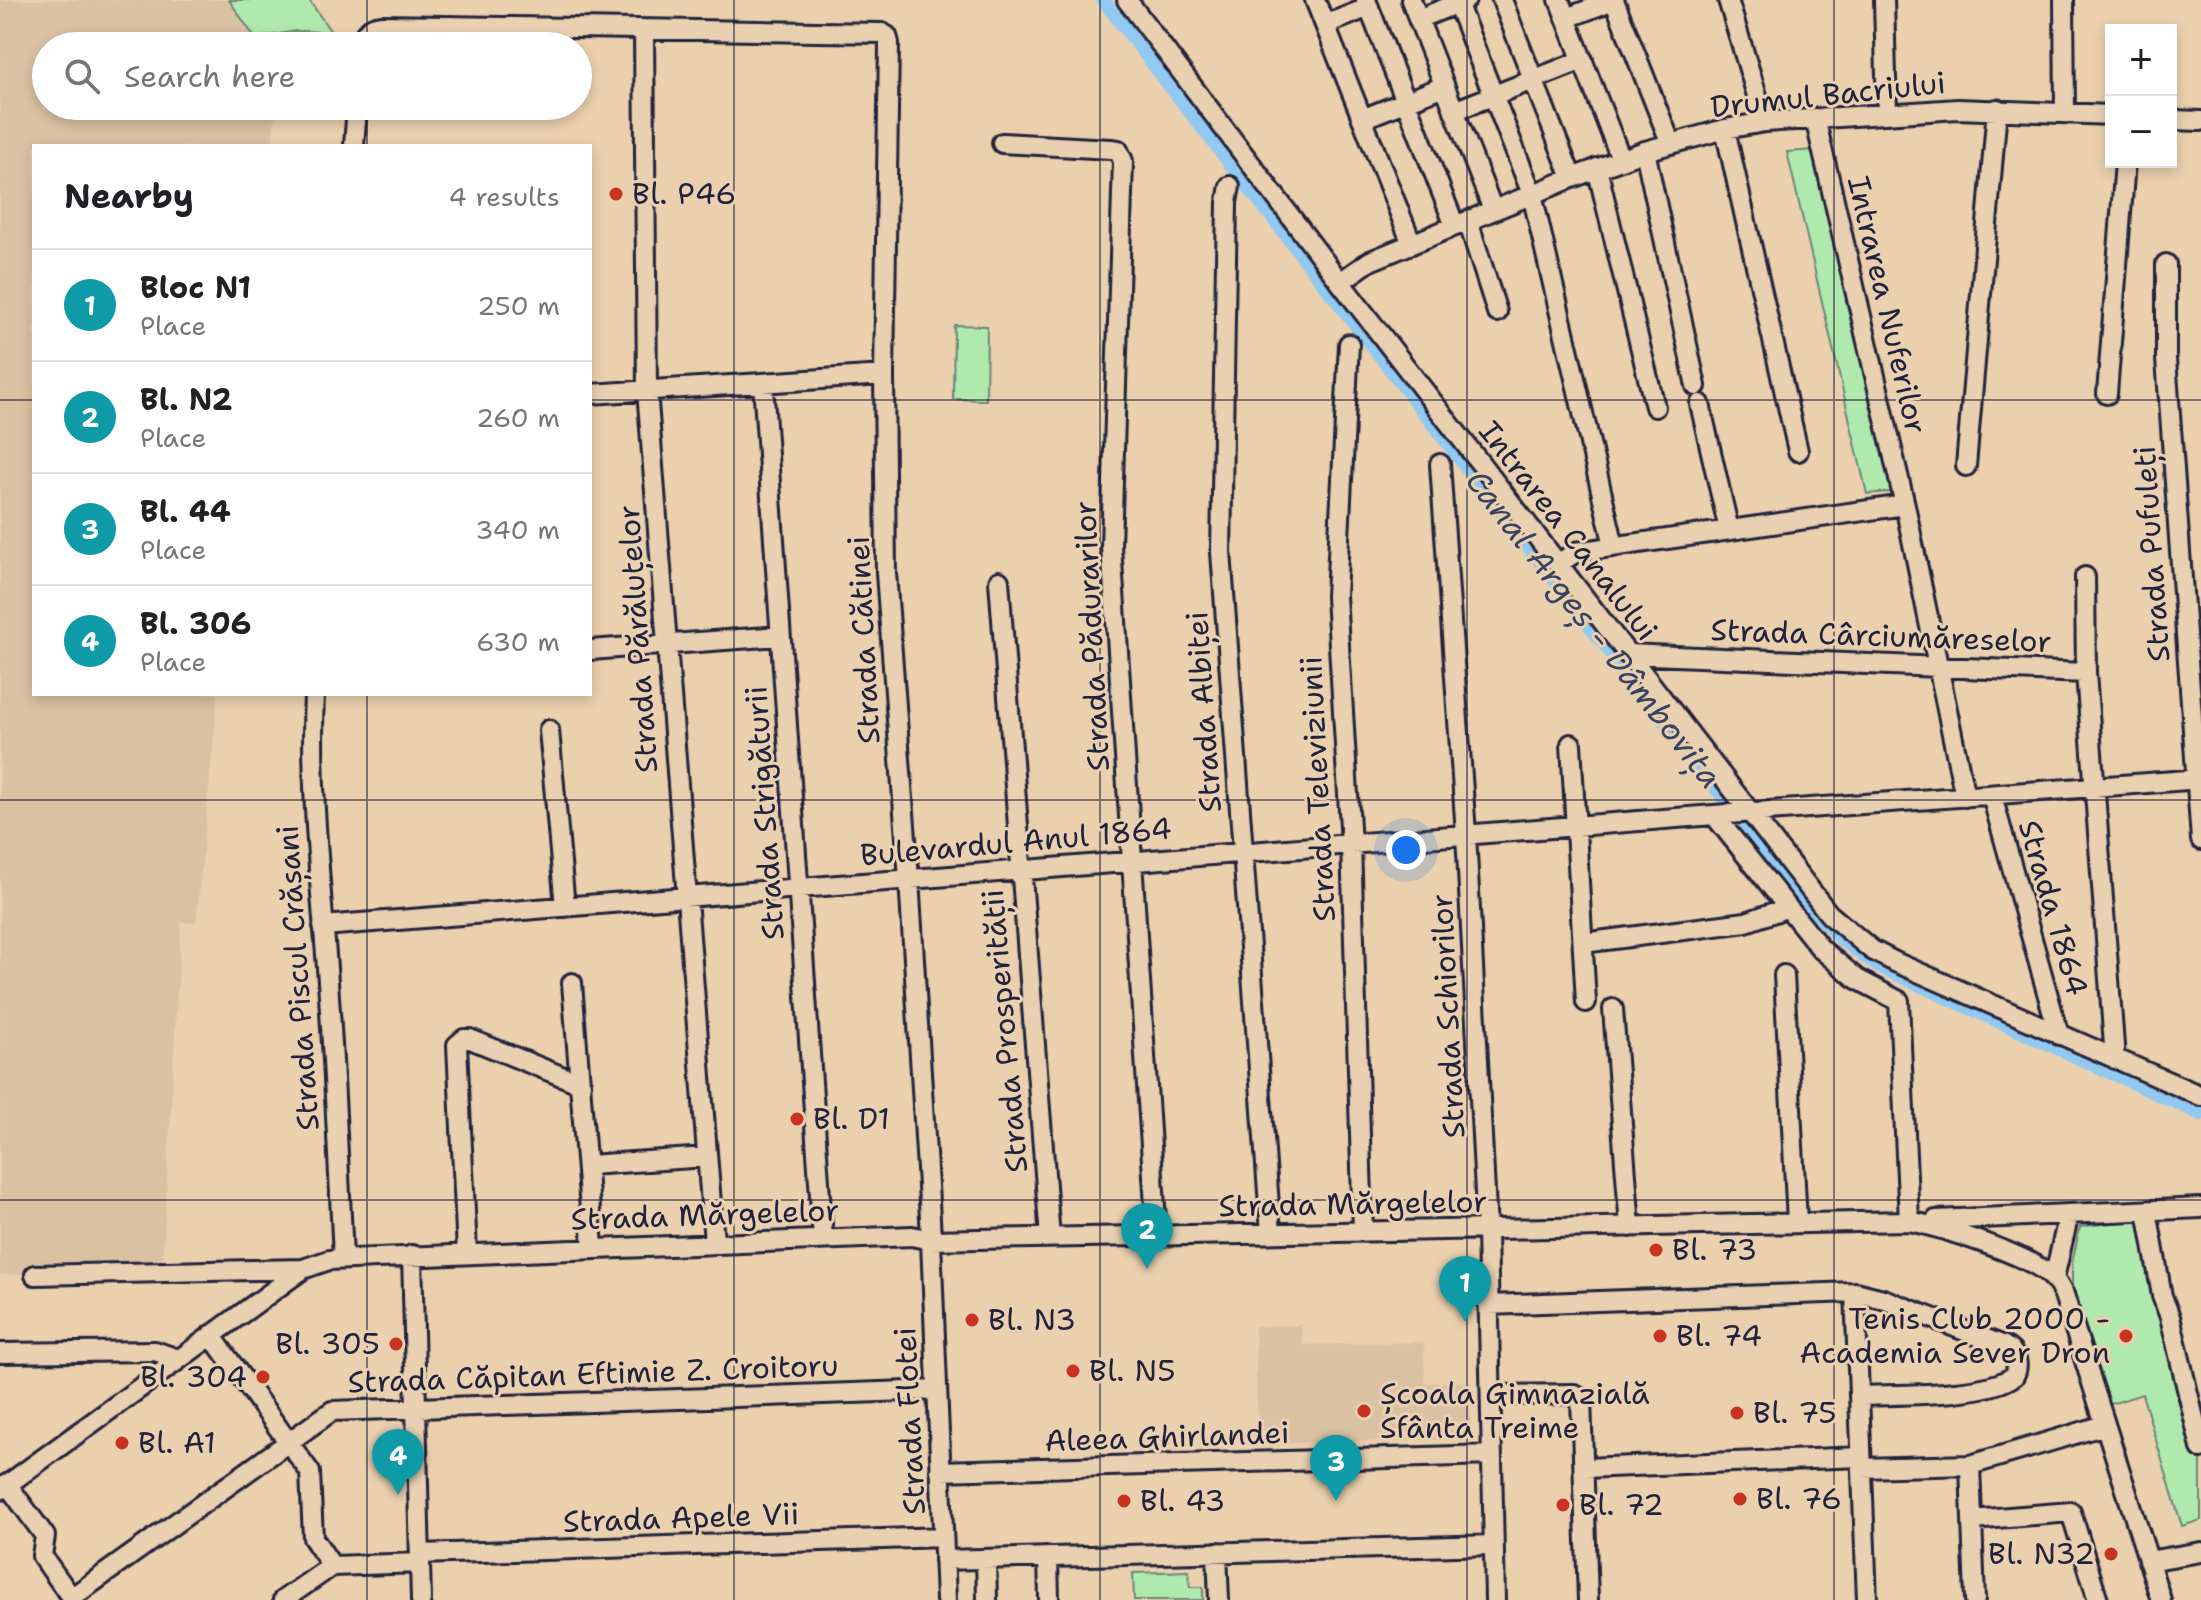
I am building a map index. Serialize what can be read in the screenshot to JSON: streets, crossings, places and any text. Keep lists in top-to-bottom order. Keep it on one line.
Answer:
{"streets":{"street":["Drumul Bacriului","Intrarea Nuferilor","Intrarea Canalului","Strada Pufuleți","Strada Pădurarilor","Strada Cârciumăreselor","Strada Părăluțelor","Strada Cătinei","Strada Albiței","Strada Televiziunii","Strada Strigăturii","Bulevardul Anul 1864","Strada 1864","Strada Piscul Crășani","Strada Schiorilor","Strada Prosperității","Strada Mărgelelor","Strada Căpitan Eftimie Z. Croitoru","Strada Flotei","Aleea Ghirlandei","Strada Apele Vii"]},"crossings":[["Drumul Bacriului","Intrarea Nuferilor"],["Drumul Bacriului","Intrarea Canalului"],["Intrarea Nuferilor","Strada Cârciumăreselor"],["Intrarea Nuferilor","Strada 1864"],["Intrarea Canalului","Strada Cârciumăreselor"],["Intrarea Canalului","Strada 1864"],["Strada Pufuleți","Strada 1864"],["Strada Pădurarilor","Bulevardul Anul 1864"],["Strada Pădurarilor","Strada Mărgelelor"],["Strada Cârciumăreselor","Strada 1864"],["Strada Părăluțelor","Strada Cătinei"],["Strada Părăluțelor","Bulevardul Anul 1864"],["Strada Părăluțelor","Strada Mărgelelor"],["Strada Cătinei","Bulevardul Anul 1864"],["Strada Cătinei","Strada Mărgelelor"],["Strada Cătinei","Strada Flotei"],["Strada Albiței","Bulevardul Anul 1864"],["Strada Albiței","Strada Mărgelelor"],["Strada Televiziunii","Bulevardul Anul 1864"],["Strada Televiziunii","Strada Mărgelelor"],["Strada Strigăturii","Bulevardul Anul 1864"],["Strada Strigăturii","Strada Mărgelelor"],["Bulevardul Anul 1864","Strada 1864"],["Bulevardul Anul 1864","Strada Piscul Crășani"],["Bulevardul Anul 1864","Strada Schiorilor"],["Bulevardul Anul 1864","Strada Prosperității"],["Strada Piscul Crășani","Strada Mărgelelor"],["Strada Schiorilor","Strada Mărgelelor"],["Strada Schiorilor","Aleea Ghirlandei"],["Strada Prosperității","Strada Mărgelelor"],["Strada Mărgelelor","Strada Flotei"],["Strada Căpitan Eftimie Z. Croitoru","Strada Flotei"],["Strada Flotei","Aleea Ghirlandei"],["Strada Flotei","Strada Apele Vii"]],"water":["Canal Argeș - Dâmbovița"],"places":["Bl. P46","Bl. D1","Bl. 73","Bl. N3","Bl. 74","Tenis Club 2000 - Academia Sever Dron","Bl. 305","Bl. N5","Bl. 304","Școala Gimnazială Sfânta Treime","Bl. 75","Bl. A1","Bl. 76","Bl. 43","Bl. 72","Bl. N32"],"page":{"map_buttons":["+","−"],"search":"Search here","heading":["Nearby","4 results"],"list":[{"mark":"1","name":"Bloc N1","note":"Place","value":"250 m"},{"mark":"2","name":"Bl. N2","note":"Place","value":"260 m"},{"mark":"3","name":"Bl. 44","note":"Place","value":"340 m"},{"mark":"4","name":"Bl. 306","note":"Place","value":"630 m"}],"pins":["2","1","4","3"]}}
